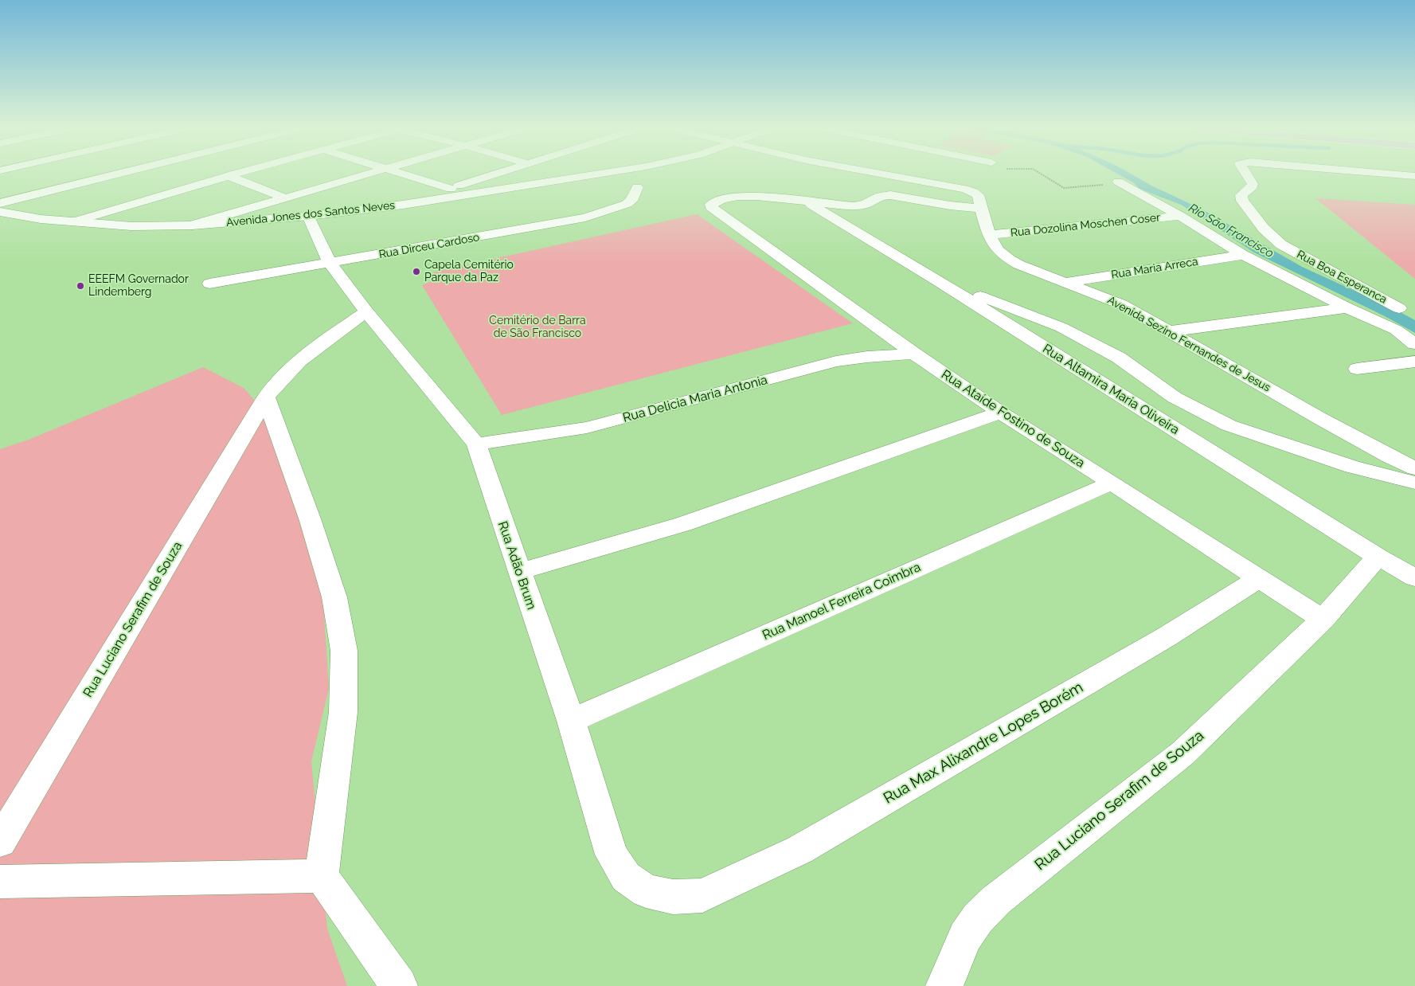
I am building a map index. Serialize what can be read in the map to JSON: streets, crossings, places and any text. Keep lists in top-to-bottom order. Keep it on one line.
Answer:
{"streets":{"street":["Avenida Jones dos Santos Neves","Rua Dozolina Moschen Coser","Rua Dirceu Cardoso","Rua Maria Arreca","Rua Boa Esperanca","Avenida Sezino Fernandes de Jesus","Rua Altamira Maria Oliveira","Rua Delicia Maria Antonia","Rua Ataíde Fostino de Souza","Rua Adão Brum","Rua Manoel Ferreira Coimbra","Rua Luciano Serafim de Souza","Rua Max Alixandre Lopes Borém"]},"crossings":[["Avenida Jones dos Santos Neves","Rua Adão Brum"],["Rua Dozolina Moschen Coser","Avenida Sezino Fernandes de Jesus"],["Rua Dirceu Cardoso","Rua Adão Brum"],["Rua Maria Arreca","Avenida Sezino Fernandes de Jesus"],["Rua Altamira Maria Oliveira","Rua Ataíde Fostino de Souza"],["Rua Altamira Maria Oliveira","Rua Luciano Serafim de Souza"],["Rua Delicia Maria Antonia","Rua Ataíde Fostino de Souza"],["Rua Delicia Maria Antonia","Rua Adão Brum"],["Rua Ataíde Fostino de Souza","Rua Manoel Ferreira Coimbra"],["Rua Ataíde Fostino de Souza","Rua Luciano Serafim de Souza"],["Rua Ataíde Fostino de Souza","Rua Max Alixandre Lopes Borém"],["Rua Adão Brum","Rua Manoel Ferreira Coimbra"],["Rua Adão Brum","Rua Luciano Serafim de Souza"],["Rua Adão Brum","Rua Max Alixandre Lopes Borém"]],"water":["Rio São Francisco"],"parks":["Cemitério de Barra de São Francisco"],"places":["Capela Cemitério Parque da Paz","EEEFM Governador Lindemberg"]}
